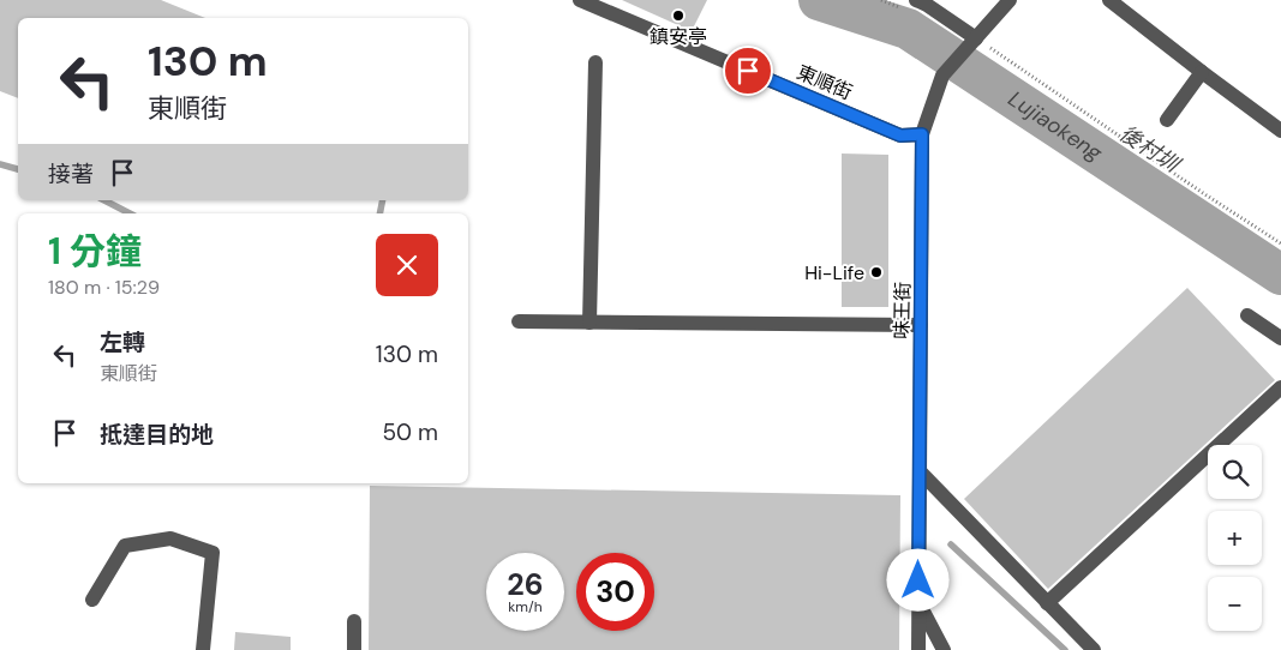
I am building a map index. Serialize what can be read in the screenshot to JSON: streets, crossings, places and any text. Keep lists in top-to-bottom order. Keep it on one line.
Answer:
{"streets":{"street":["東順街","味王街"]},"crossings":[["東順街","味王街"]],"water":["Lujiaokeng","後村圳"],"places":["鎮安亭","Hi-Life"],"page":{"turn":["130 m","東順街"],"then":"接著","heading":["1 分鐘","180 m · 15:29"],"list":[{"name":"左轉","note":"東順街","value":"130 m"},{"name":"抵達目的地","value":"50 m"}],"map_buttons":["+","−"],"speed":"26 km/h","limit":"30"}}
